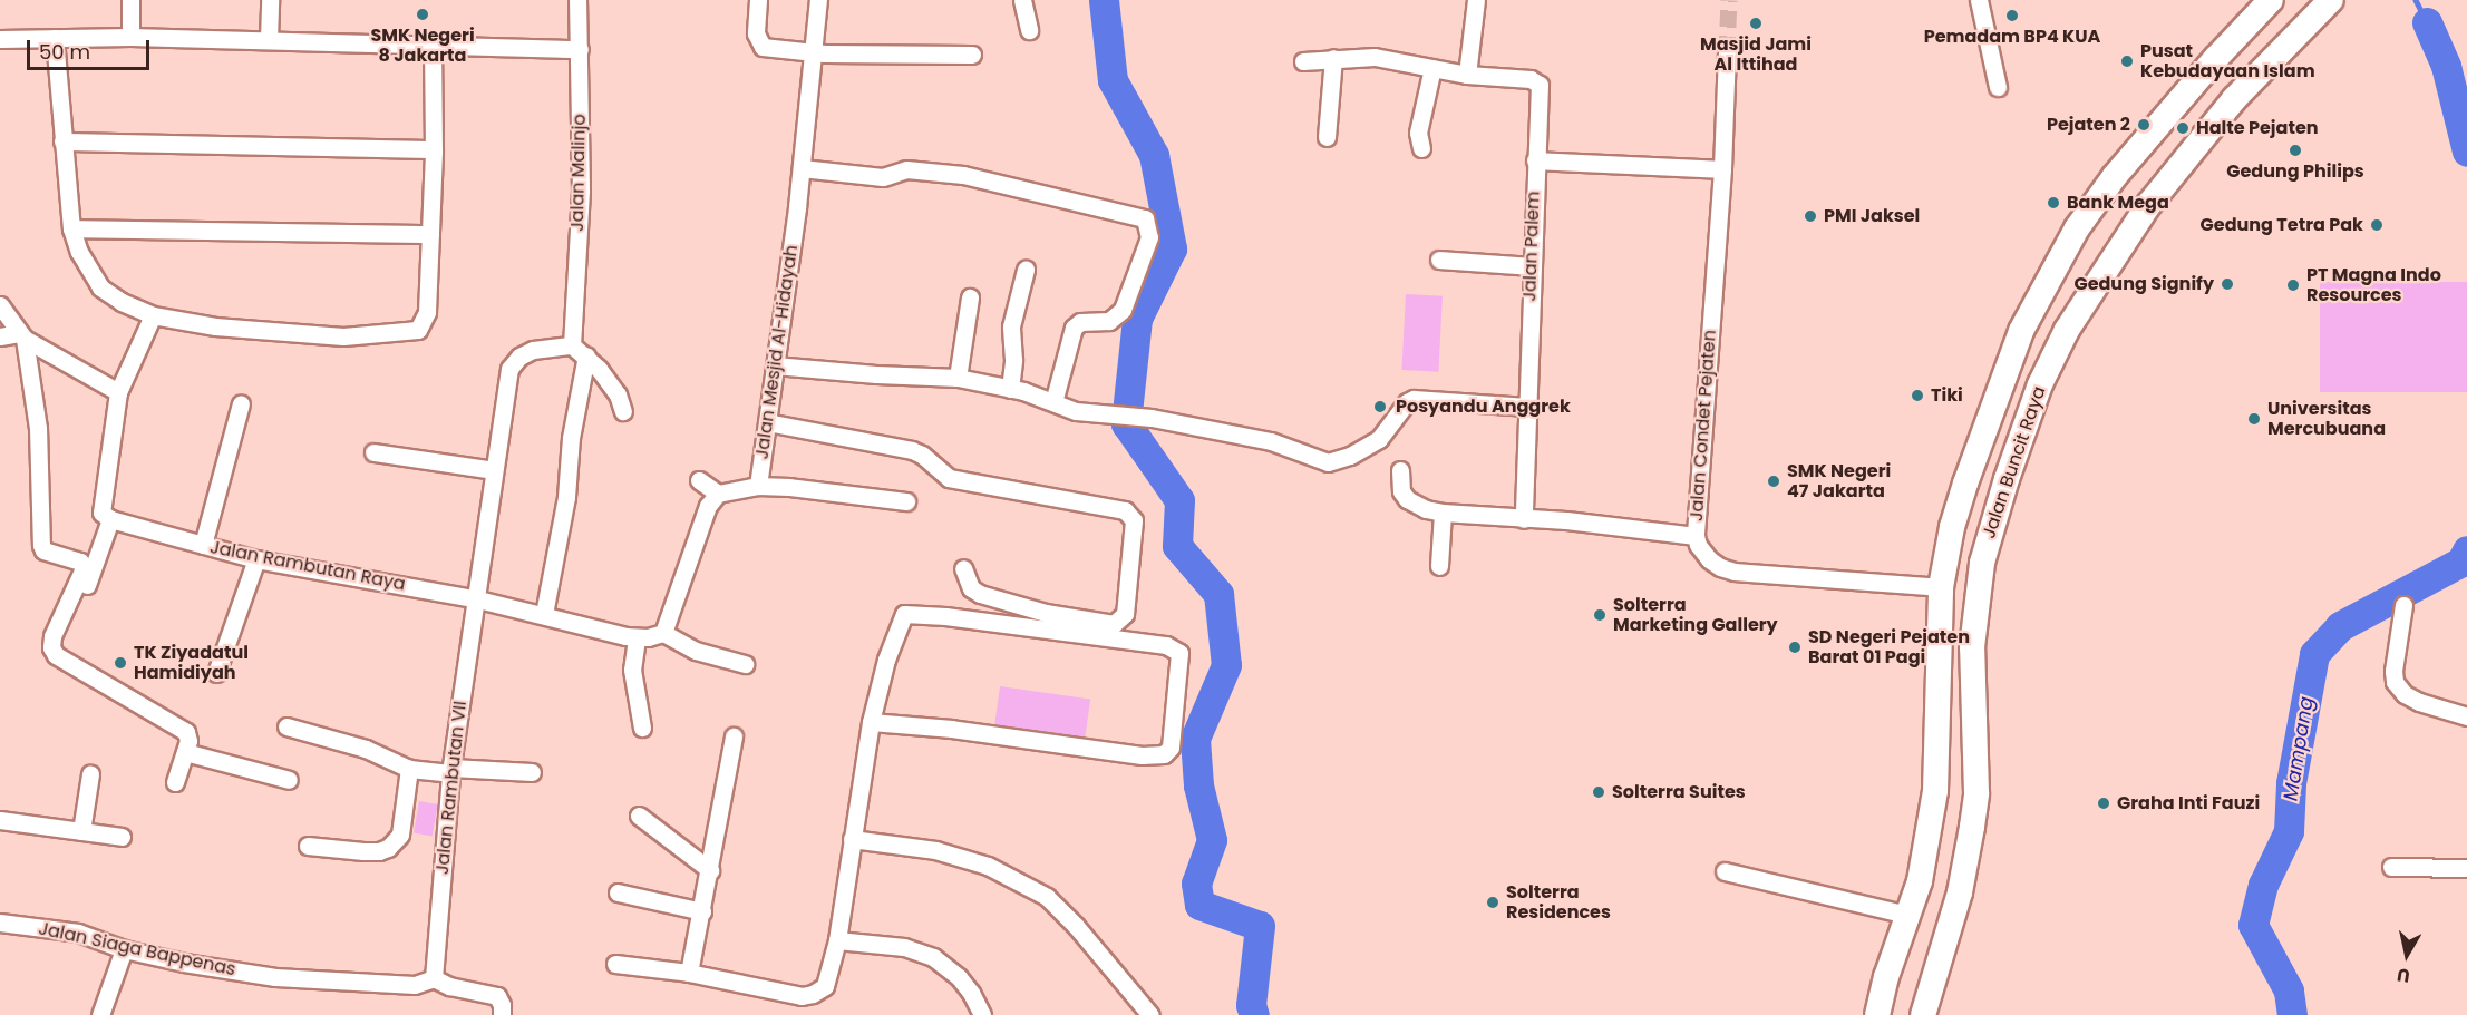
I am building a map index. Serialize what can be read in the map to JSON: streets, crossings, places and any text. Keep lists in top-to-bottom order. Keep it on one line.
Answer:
{"streets":{"main road":["Jalan Buncit Raya"],"street":["Jalan Malinjo","Jalan Palem","Jalan Mesjid Al-Hidayah","Jalan Condet Pejaten","Jalan Rambutan Raya","Jalan Rambutan VII","Jalan Siaga Bappenas"]},"crossings":[["Jalan Malinjo","Jalan Rambutan Raya"],["Jalan Malinjo","Jalan Rambutan VII"],["Jalan Condet Pejaten","Jalan Buncit Raya"],["Jalan Rambutan Raya","Jalan Rambutan VII"],["Jalan Rambutan VII","Jalan Siaga Bappenas"]],"water":["Mampang"],"places":["SMK Negeri 8 Jakarta","Pemadam BP4 KUA","Masjid Jami Al Ittihad","Pusat Kebudayaan Islam","Pejaten 2","Halte Pejaten","Gedung Philips","Bank Mega","PMI Jaksel","Gedung Tetra Pak","Gedung Signify","PT Magna Indo Resources","Tiki","Posyandu Anggrek","Universitas Mercubuana","SMK Negeri 47 Jakarta","Solterra Marketing Gallery","SD Negeri Pejaten Barat 01 Pagi","TK Ziyadatul Hamidiyah","Solterra Suites","Graha Inti Fauzi","Solterra Residences"],"scale_bar":"50 m","north":"bottom"}
